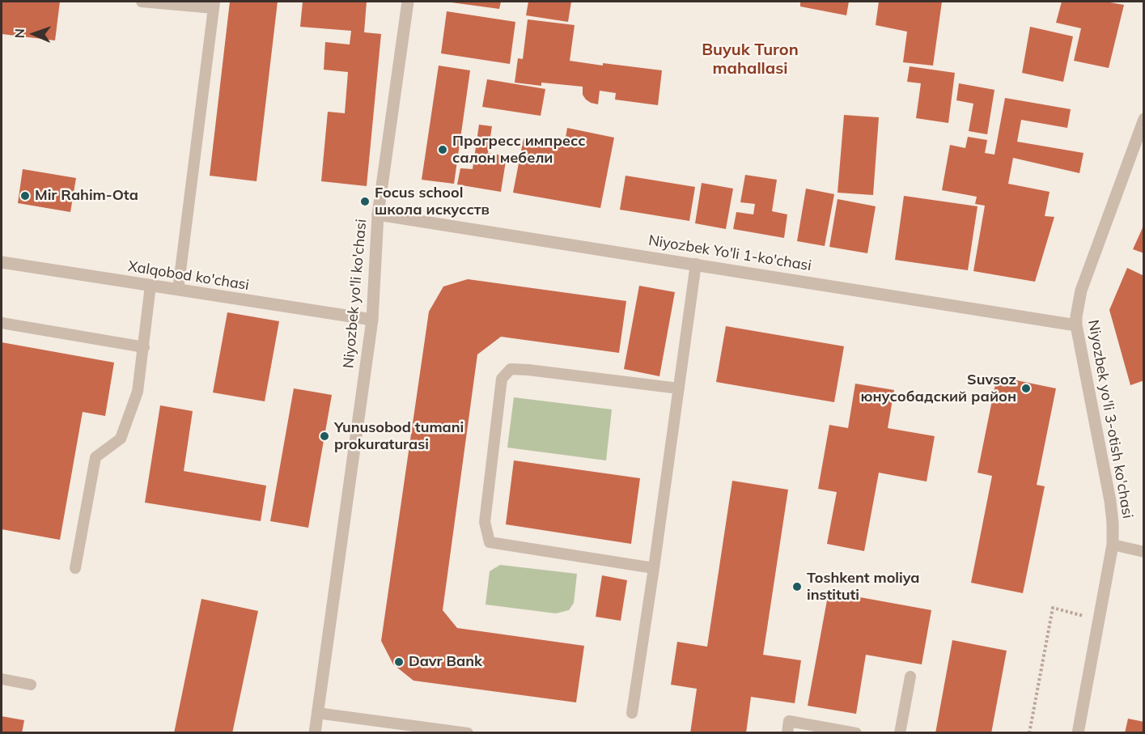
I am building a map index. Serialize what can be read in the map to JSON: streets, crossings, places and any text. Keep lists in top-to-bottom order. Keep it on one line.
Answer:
{"streets":{"street":["Niyozbek Yo'li 1-ko'chasi","Xalqobod ko'chasi","Niyozbek yo'li ko'chasi","Niyozbek yo'li 3-otish ko'chasi"]},"crossings":[["Niyozbek Yo'li 1-ko'chasi","Niyozbek yo'li ko'chasi"],["Niyozbek Yo'li 1-ko'chasi","Niyozbek yo'li 3-otish ko'chasi"],["Xalqobod ko'chasi","Niyozbek yo'li ko'chasi"]],"districts":["Buyuk Turon mahallasi"],"places":["Прогресс импресс салон мебели","Mir Rahim-Ota","Focus school школа искусств","Suvsoz юнусобадский район","Yunusobod tumani prokuraturasi","Toshkent moliya instituti","Davr Bank"],"north":"left"}
